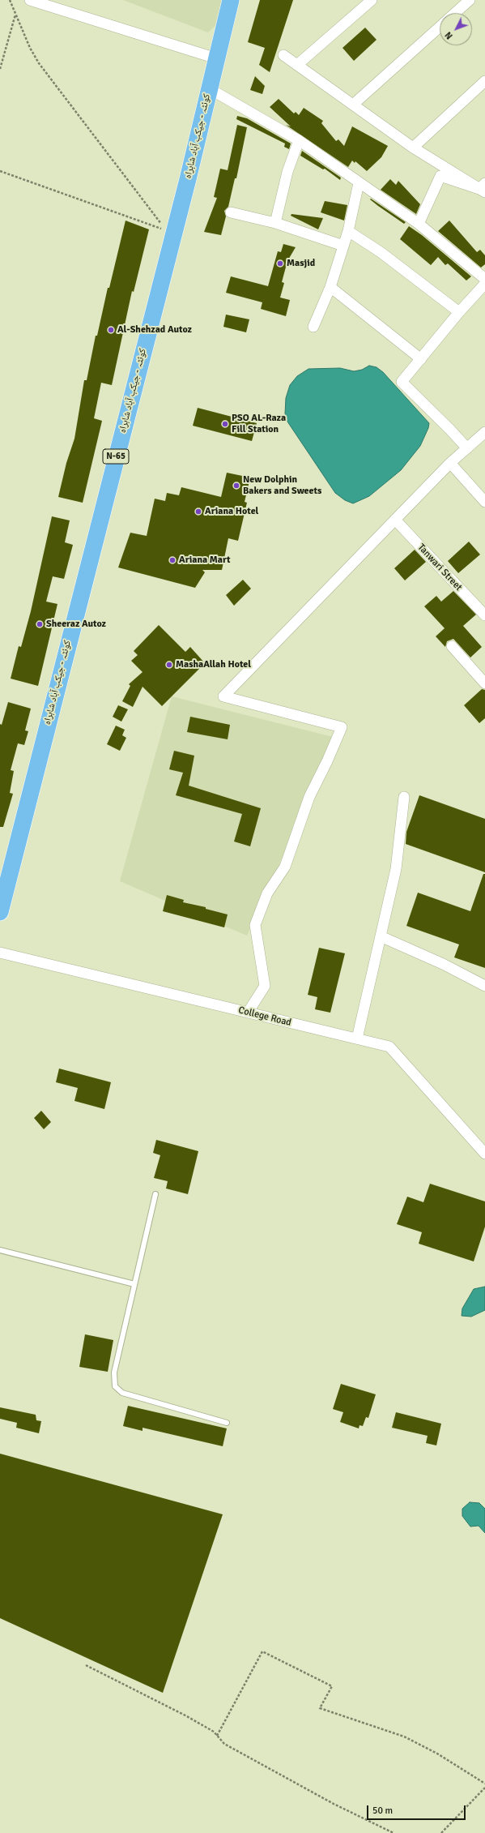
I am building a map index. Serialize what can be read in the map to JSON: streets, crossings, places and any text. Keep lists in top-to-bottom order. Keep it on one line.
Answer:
{"streets":{"highway":["کوئٹہ - جیکب آباد شاہراہ","N-65"],"street":["Tanwari Street","College Road"]},"places":["Masjid","Al-Shehzad Autoz","PSO AL-Raza Fill Station","New Dolphin Bakers and Sweets","Ariana Hotel","Ariana Mart","Sheeraz Autoz","MashaAllah Hotel"],"scale_bar":"50 m","north":"bottom left"}
